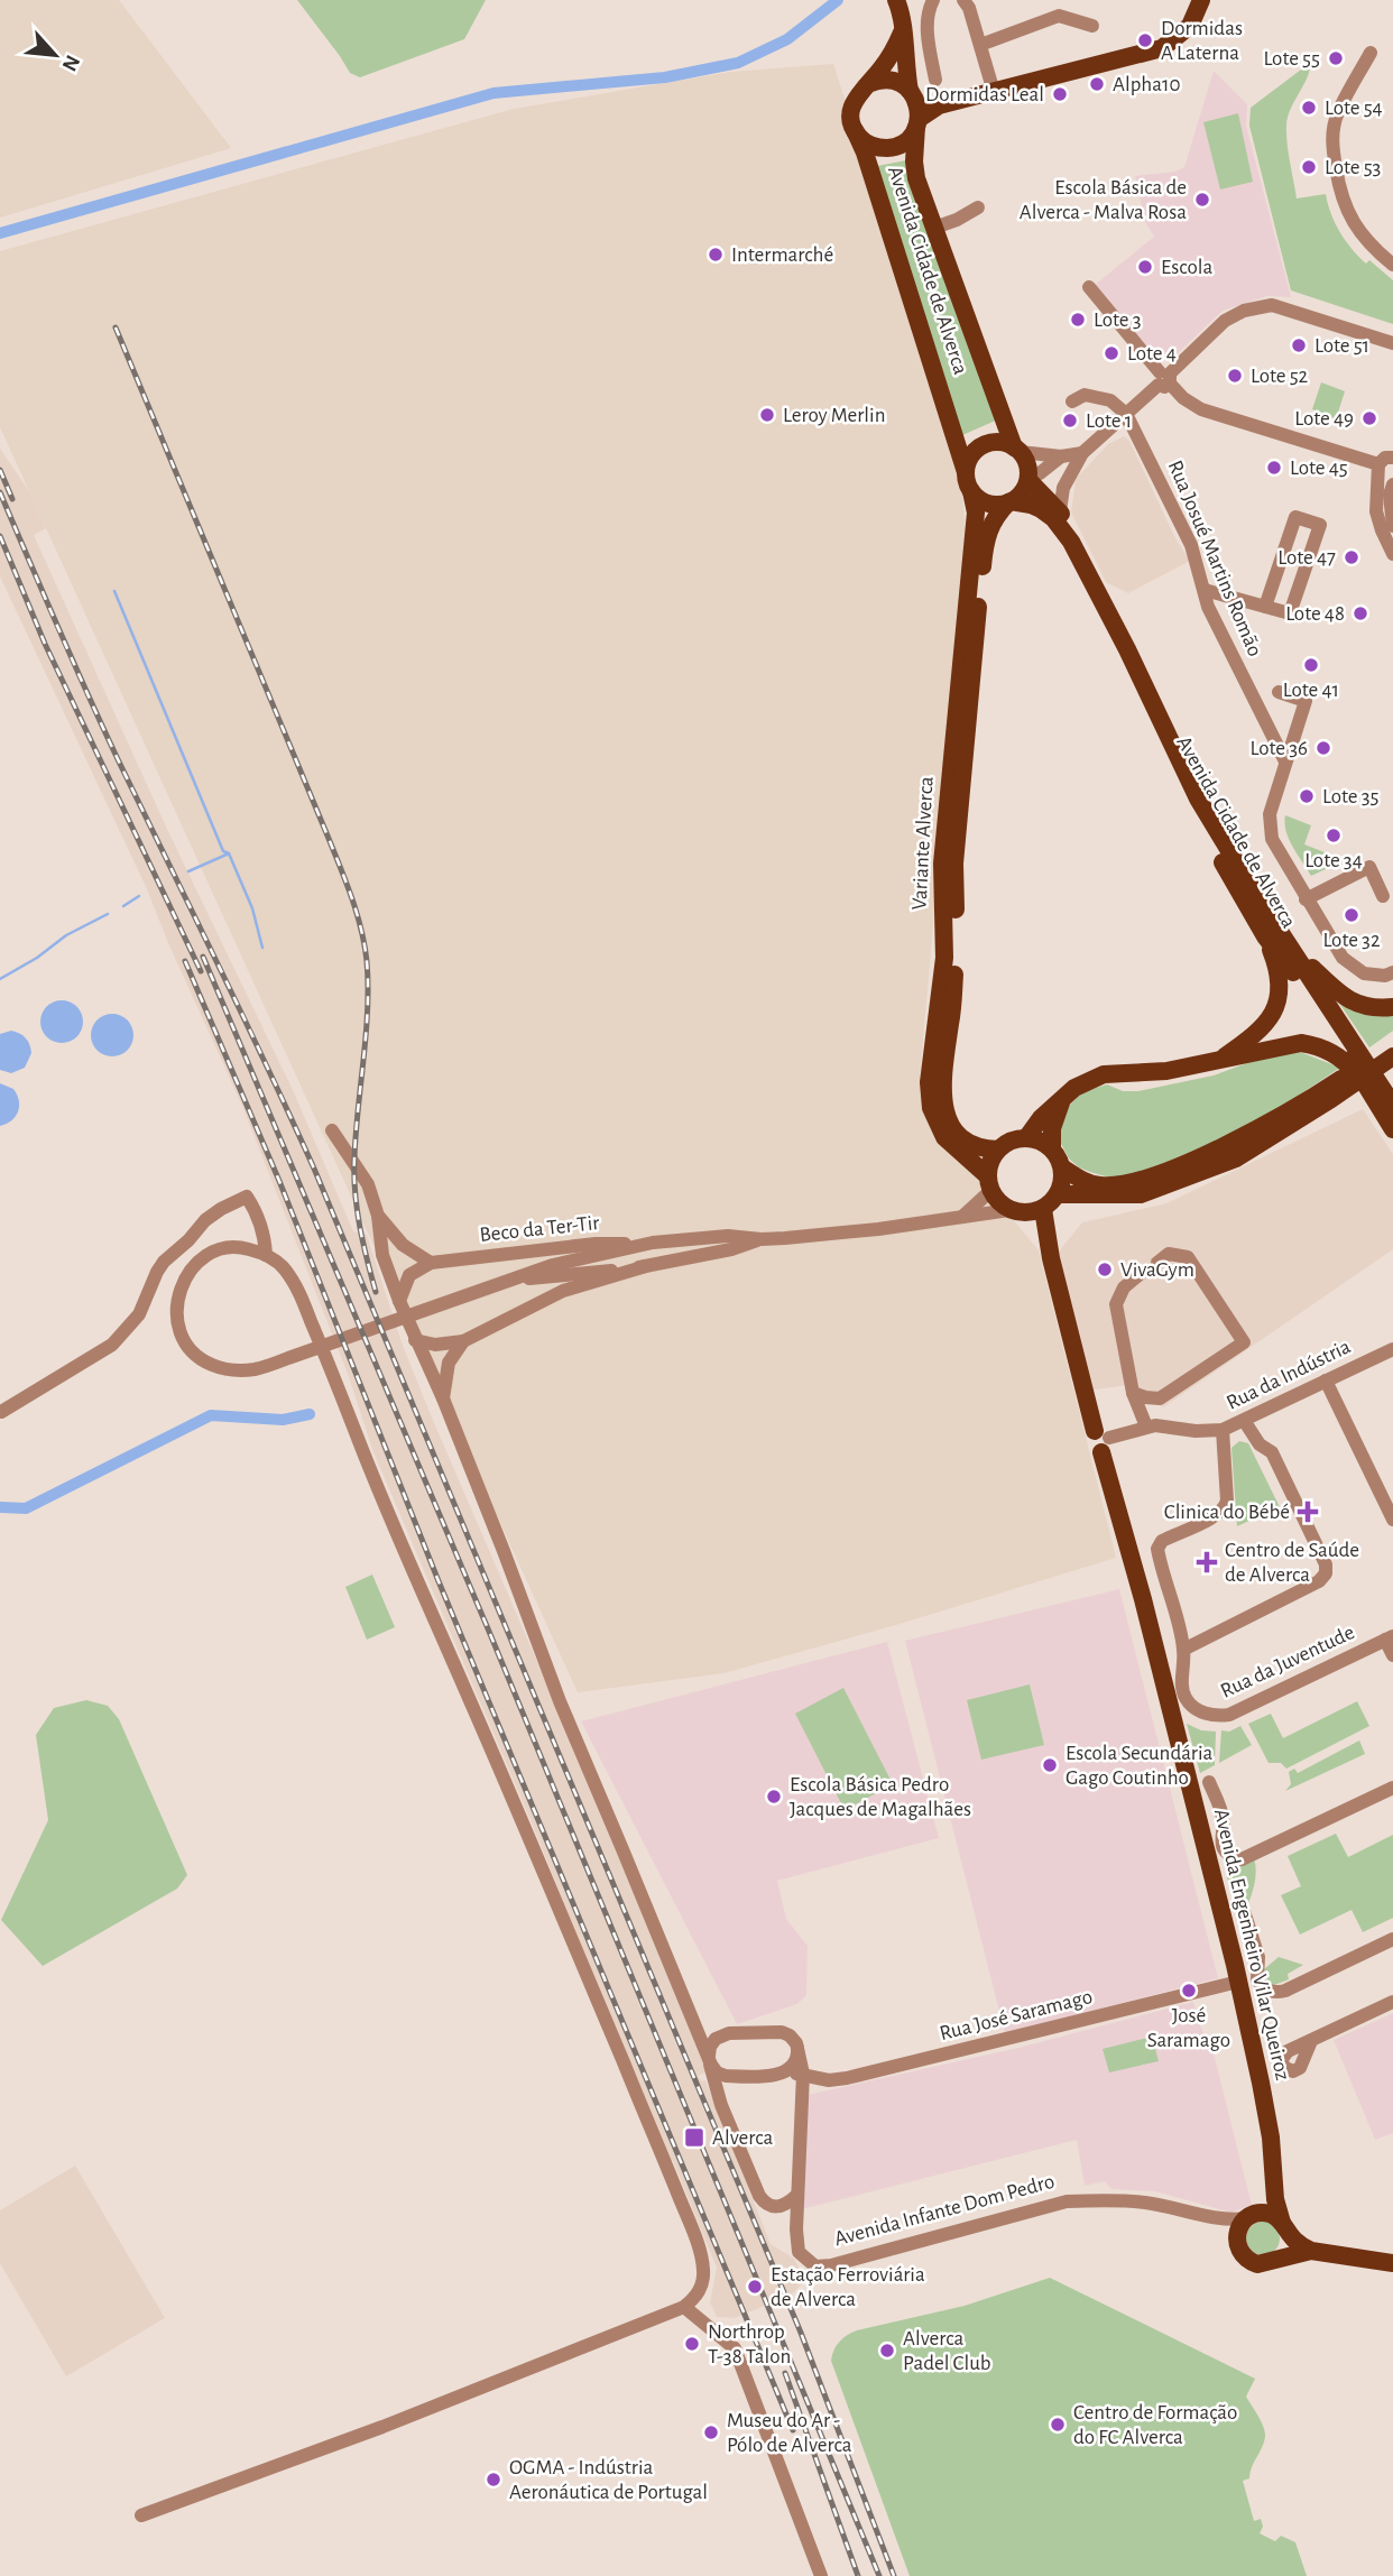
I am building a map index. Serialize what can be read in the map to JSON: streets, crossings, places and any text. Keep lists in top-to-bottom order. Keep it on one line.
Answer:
{"streets":{"main road":["Avenida Cidade de Alverca","Variante Alverca","Avenida Engenheiro Vilar Queiroz"],"street":["Rua Josué Martins Romão","Beco da Ter-Tir","Rua da Indústria","Rua da Juventude","Rua José Saramago","Avenida Infante Dom Pedro"]},"crossings":[["Avenida Cidade de Alverca","Variante Alverca"],["Variante Alverca","Avenida Engenheiro Vilar Queiroz"],["Rua da Indústria","Rua da Juventude"],["Rua da Indústria","Avenida Engenheiro Vilar Queiroz"],["Avenida Engenheiro Vilar Queiroz","Rua José Saramago"],["Avenida Engenheiro Vilar Queiroz","Avenida Infante Dom Pedro"]],"places":{"other":["Dormidas A Laterna","Lote 55","Alpha10","Dormidas Leal","Lote 54","Lote 53","Escola Básica de Alverca - Malva Rosa","Intermarché","Escola","Lote 3","Lote 51","Lote 4","Lote 52","Leroy Merlin","Lote 49","Lote 1","Lote 45","Lote 47","Lote 48","Lote 41","Lote 36","Lote 35","Lote 34","Lote 32","VivaGym","Escola Secundária Gago Coutinho","Escola Básica Pedro Jacques de Magalhães","José Saramago","Estação Ferroviária de Alverca","Northrop T-38 Talon","Alverca Padel Club","Centro de Formação do FC Alverca","Museu do Ar - Pólo de Alverca","OGMA - Indústria Aeronáutica de Portugal"],"health":["Clinica do Bébé","Centro de Saúde de Alverca"],"transit":["Alverca"]},"north":"bottom right"}
